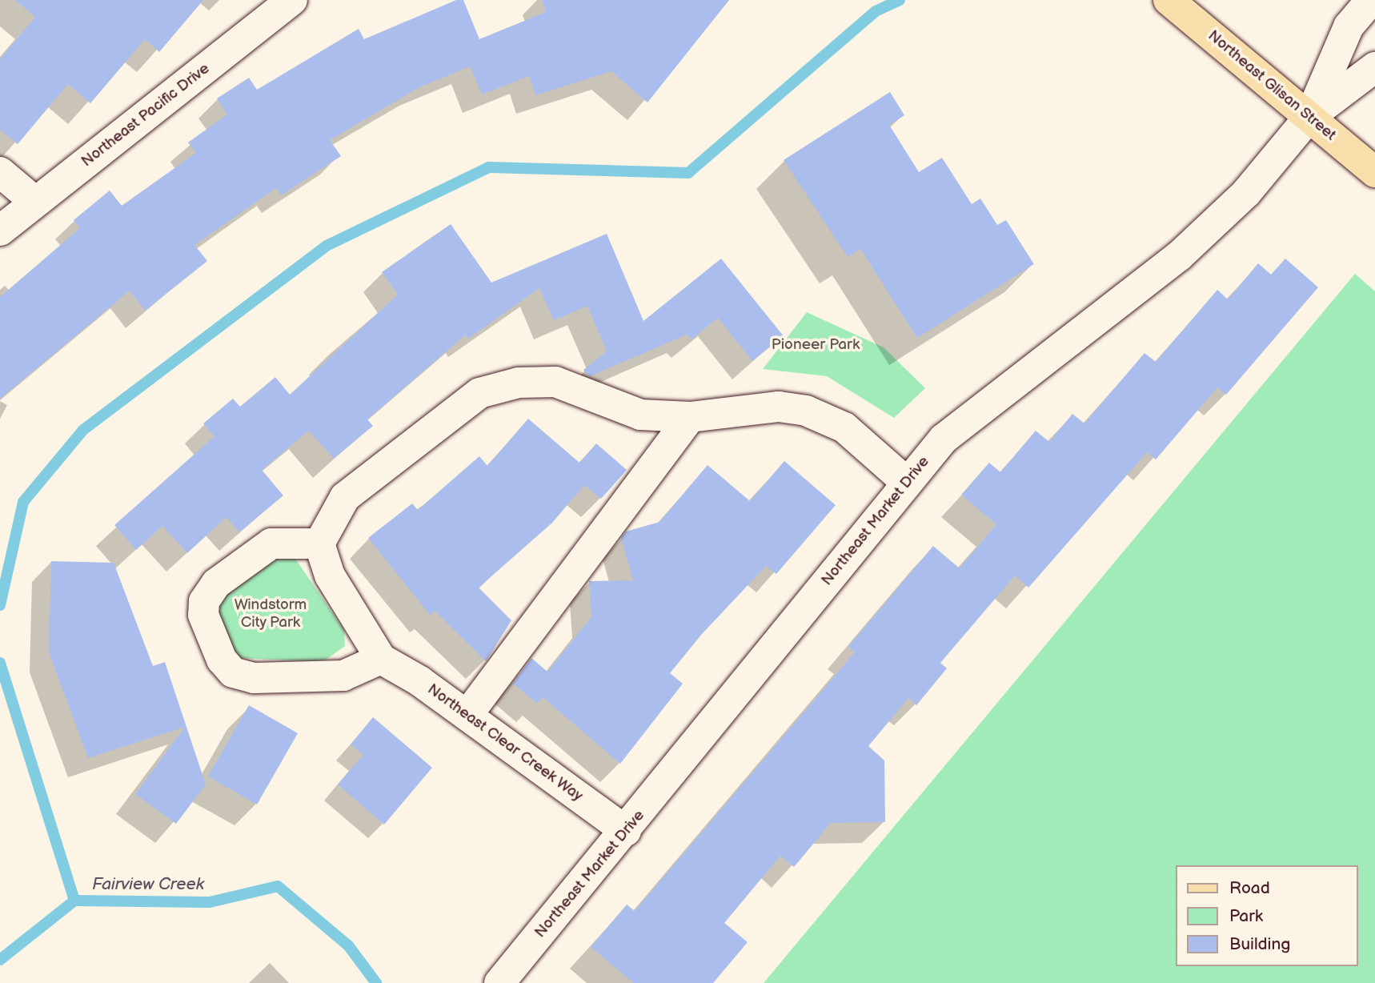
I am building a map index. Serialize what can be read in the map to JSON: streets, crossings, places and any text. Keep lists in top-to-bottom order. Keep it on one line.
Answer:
{"streets":{"main road":["Northeast Glisan Street"],"street":["Northeast Pacific Drive","Northeast Market Drive","Northeast Clear Creek Way"]},"crossings":[["Northeast Glisan Street","Northeast Market Drive"],["Northeast Market Drive","Northeast Clear Creek Way"]],"water":["Fairview Creek"],"parks":["Pioneer Park","Windstorm City Park"],"legend":["Road","Park","Building"]}
